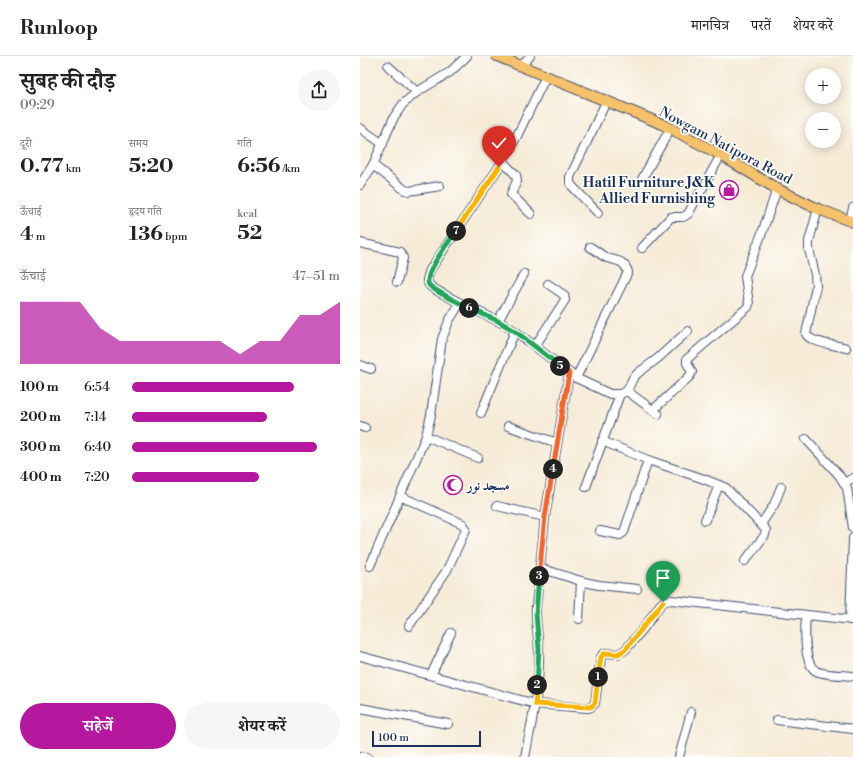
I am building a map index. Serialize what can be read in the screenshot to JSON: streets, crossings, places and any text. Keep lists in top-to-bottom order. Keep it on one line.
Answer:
{"streets":{"main road":["Nowgam Natipora Road"]},"places":{"shop":["Hatil Furniture J&K Allied Furnishing"],"mosque":["مسجد نور"]},"scale_bar":"100 m","page":{"header":"Runloop","nav":["मानचित्र","परतें","शेयर करें"],"heading":["सुबह की दौड़","09:29"],"map_buttons":["+","−"],"stats":[["दूरी","0.77 km"],["समय","5:20"],["गति","6:56 /km"],["ऊँचाई","4 m"],["हृदय गति","136 bpm"],["kcal","52"]],"pins":["7","6","5","4","3","1","2"],"chart":["ऊँचाई","47–51 m"],"list":[{"name":"100 m","note":"6:54"},{"name":"200 m","note":"7:14"},{"name":"300 m","note":"6:40"},{"name":"400 m","note":"7:20"}],"buttons":["सहेजें","शेयर करें"],"scale":"100 m"}}
